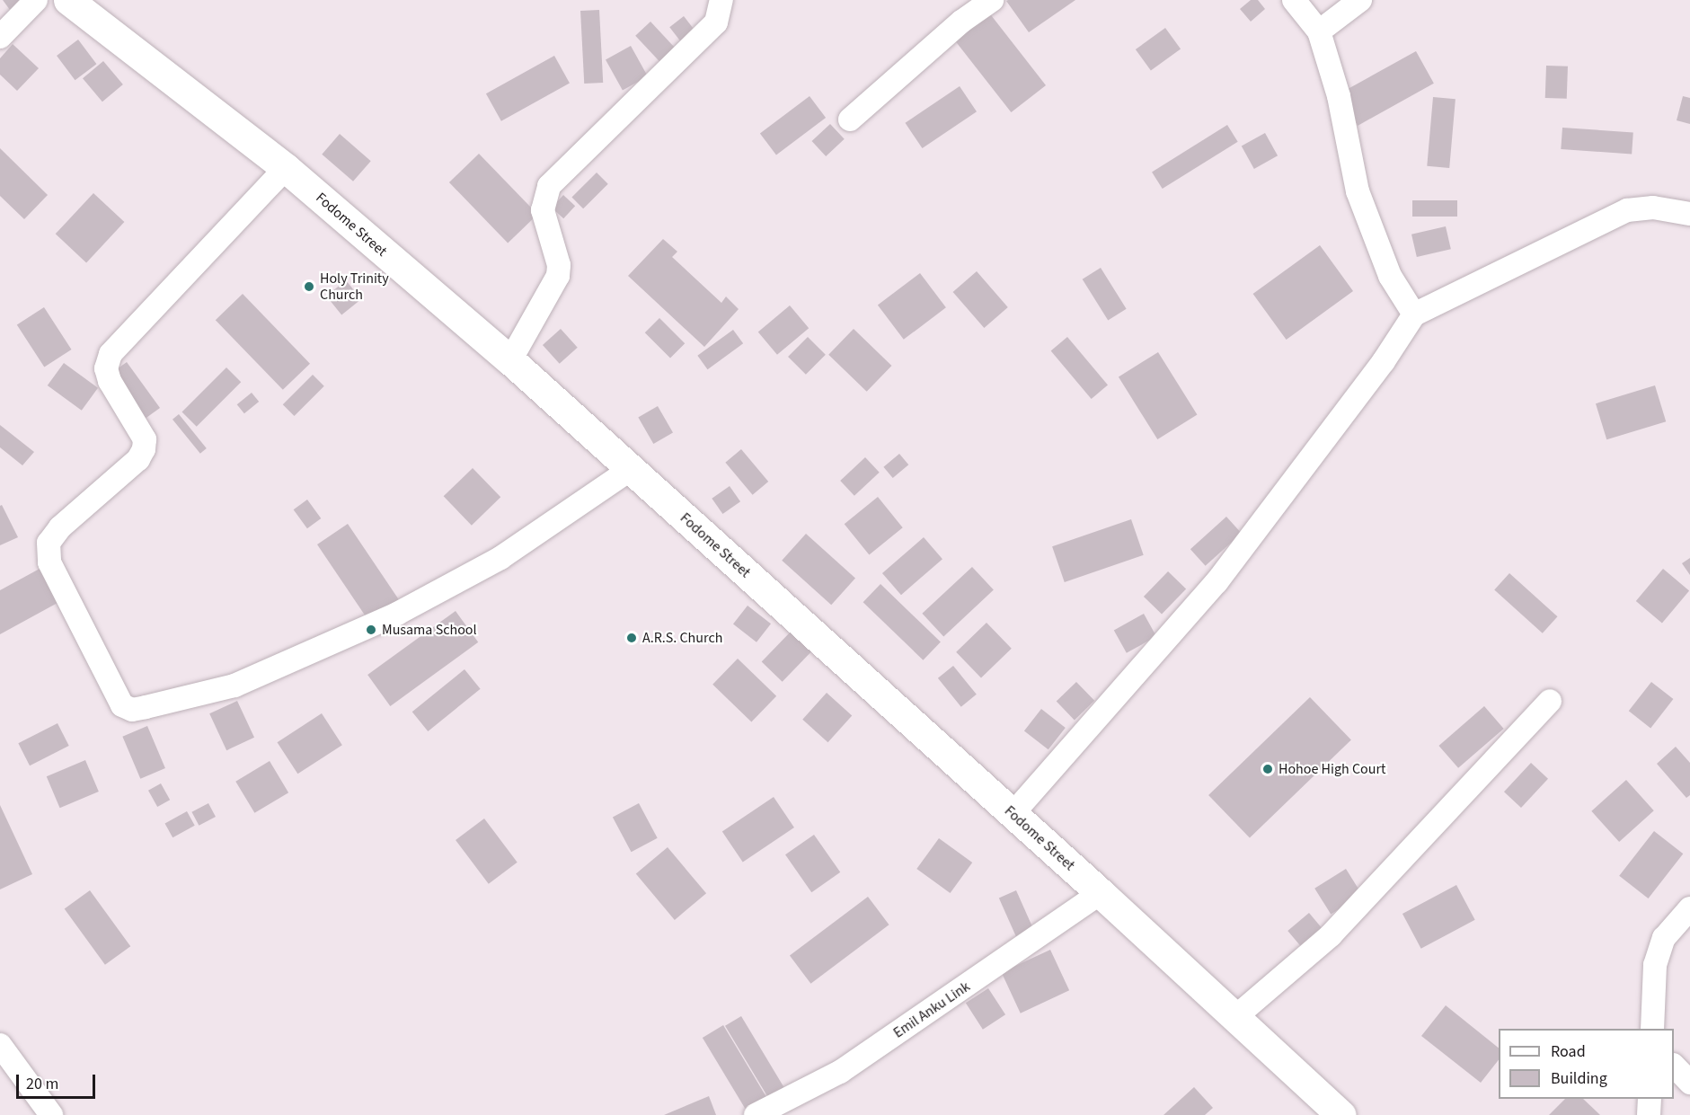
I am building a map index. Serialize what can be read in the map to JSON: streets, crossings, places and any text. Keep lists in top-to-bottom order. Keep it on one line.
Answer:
{"streets":{"street":["Fodome Street","Emil Anku Link"]},"crossings":[["Fodome Street","Emil Anku Link"]],"places":["Holy Trinity Church","Musama School","A.R.S. Church","Hohoe High Court"],"legend":["Road","Building"],"scale_bar":"20 m"}
